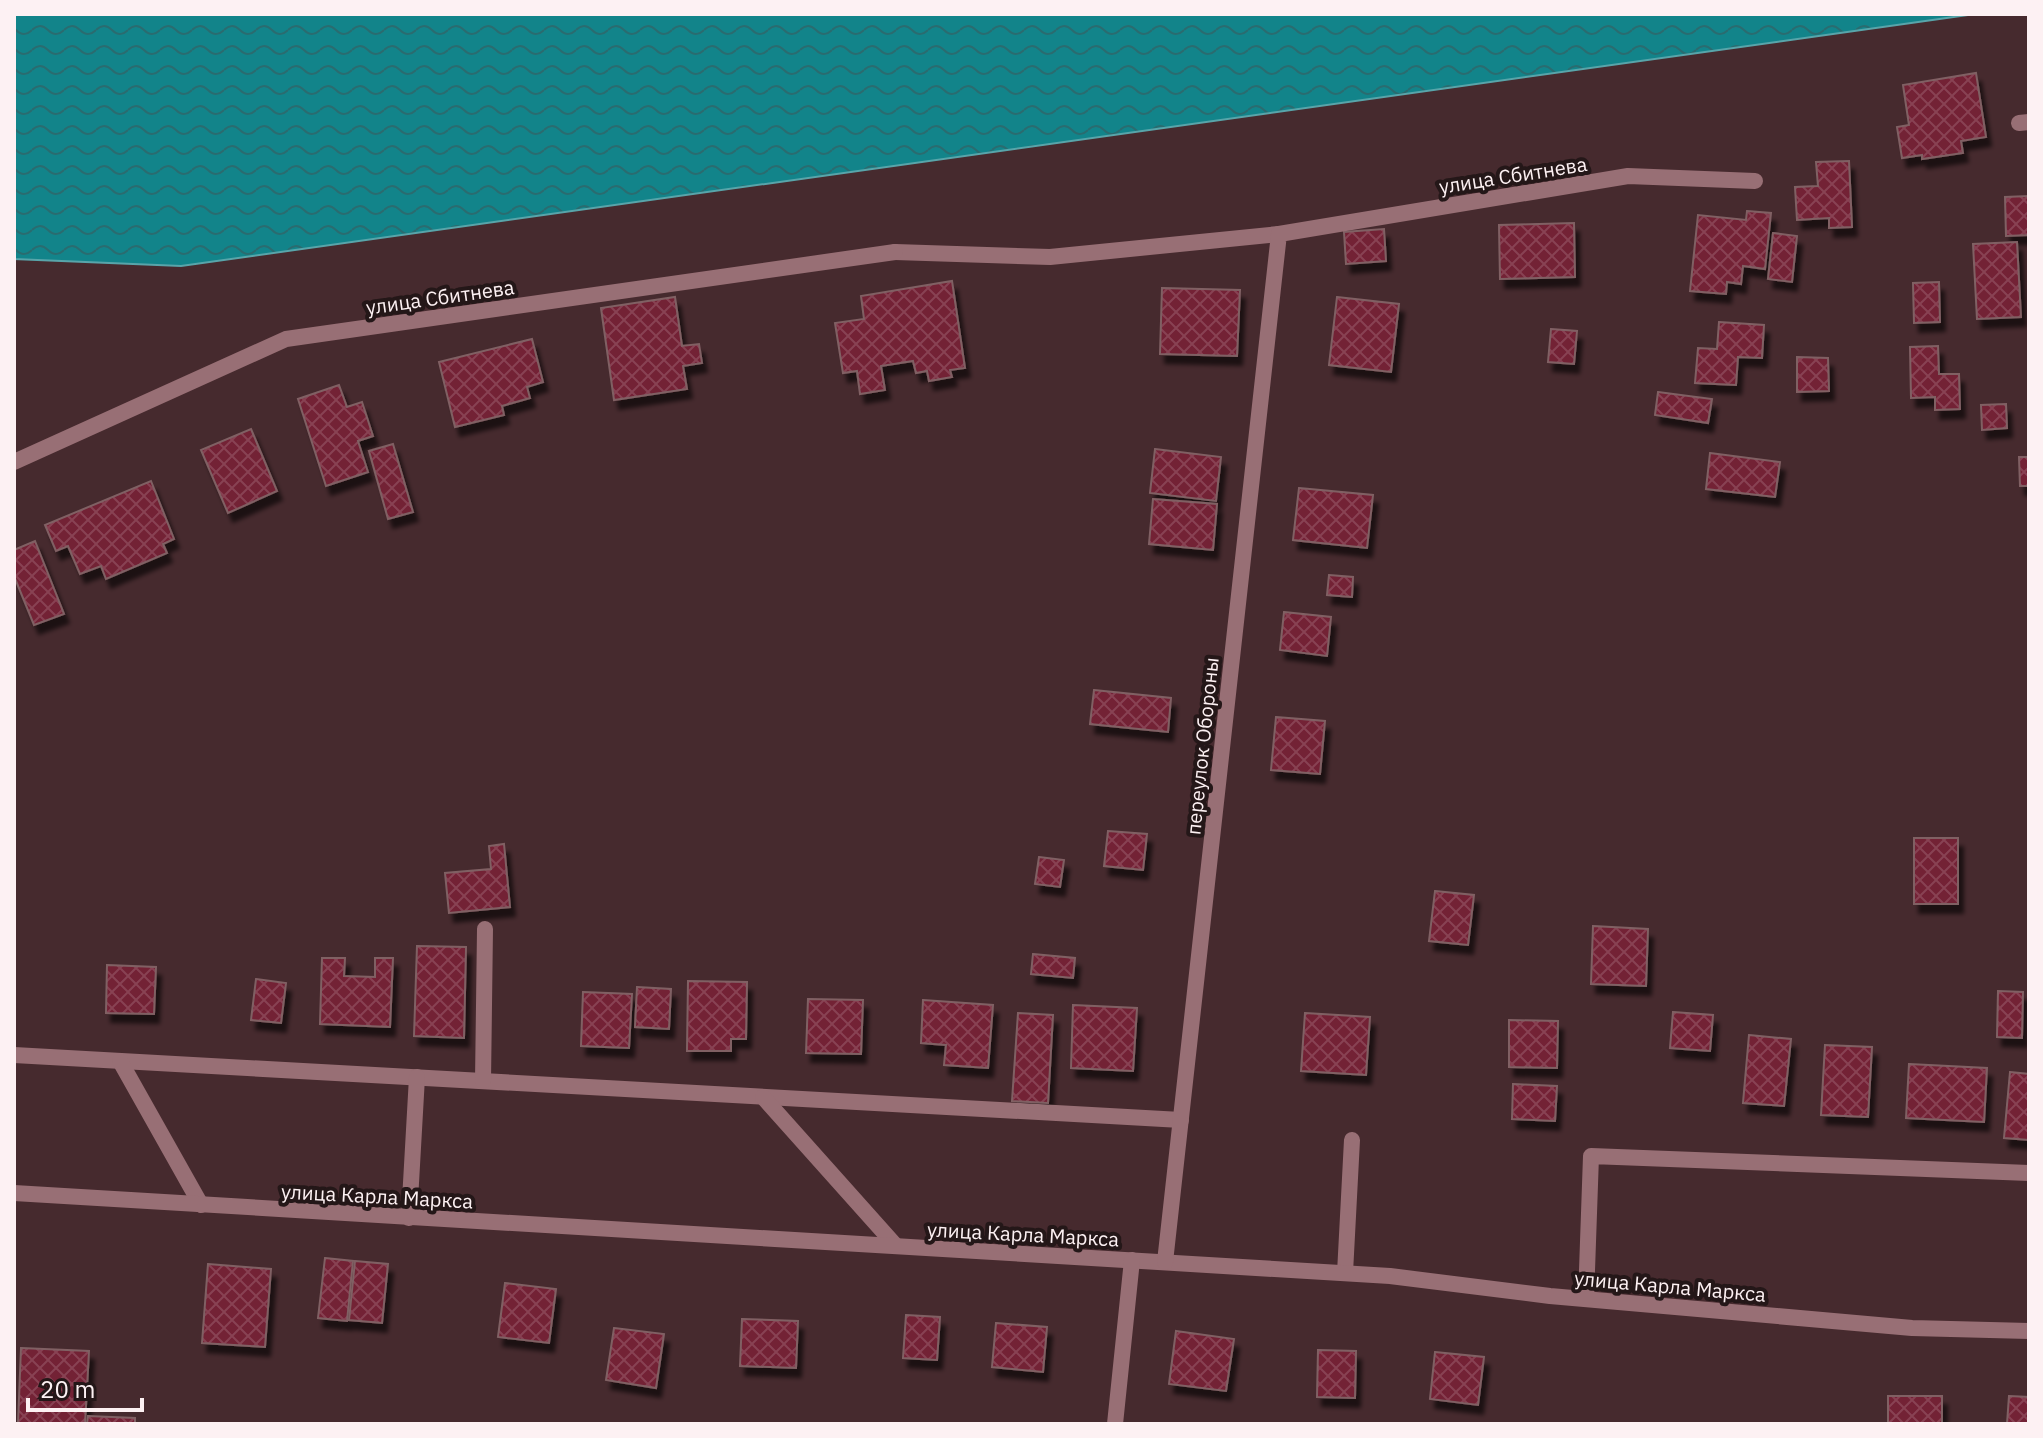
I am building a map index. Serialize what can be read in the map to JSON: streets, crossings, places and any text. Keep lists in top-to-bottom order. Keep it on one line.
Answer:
{"streets":{"street":["улица Сбитнева","переулок Обороны","улица Карла Маркса"]},"crossings":[["улица Сбитнева","переулок Обороны"],["переулок Обороны","улица Карла Маркса"]],"scale_bar":"20 m"}
